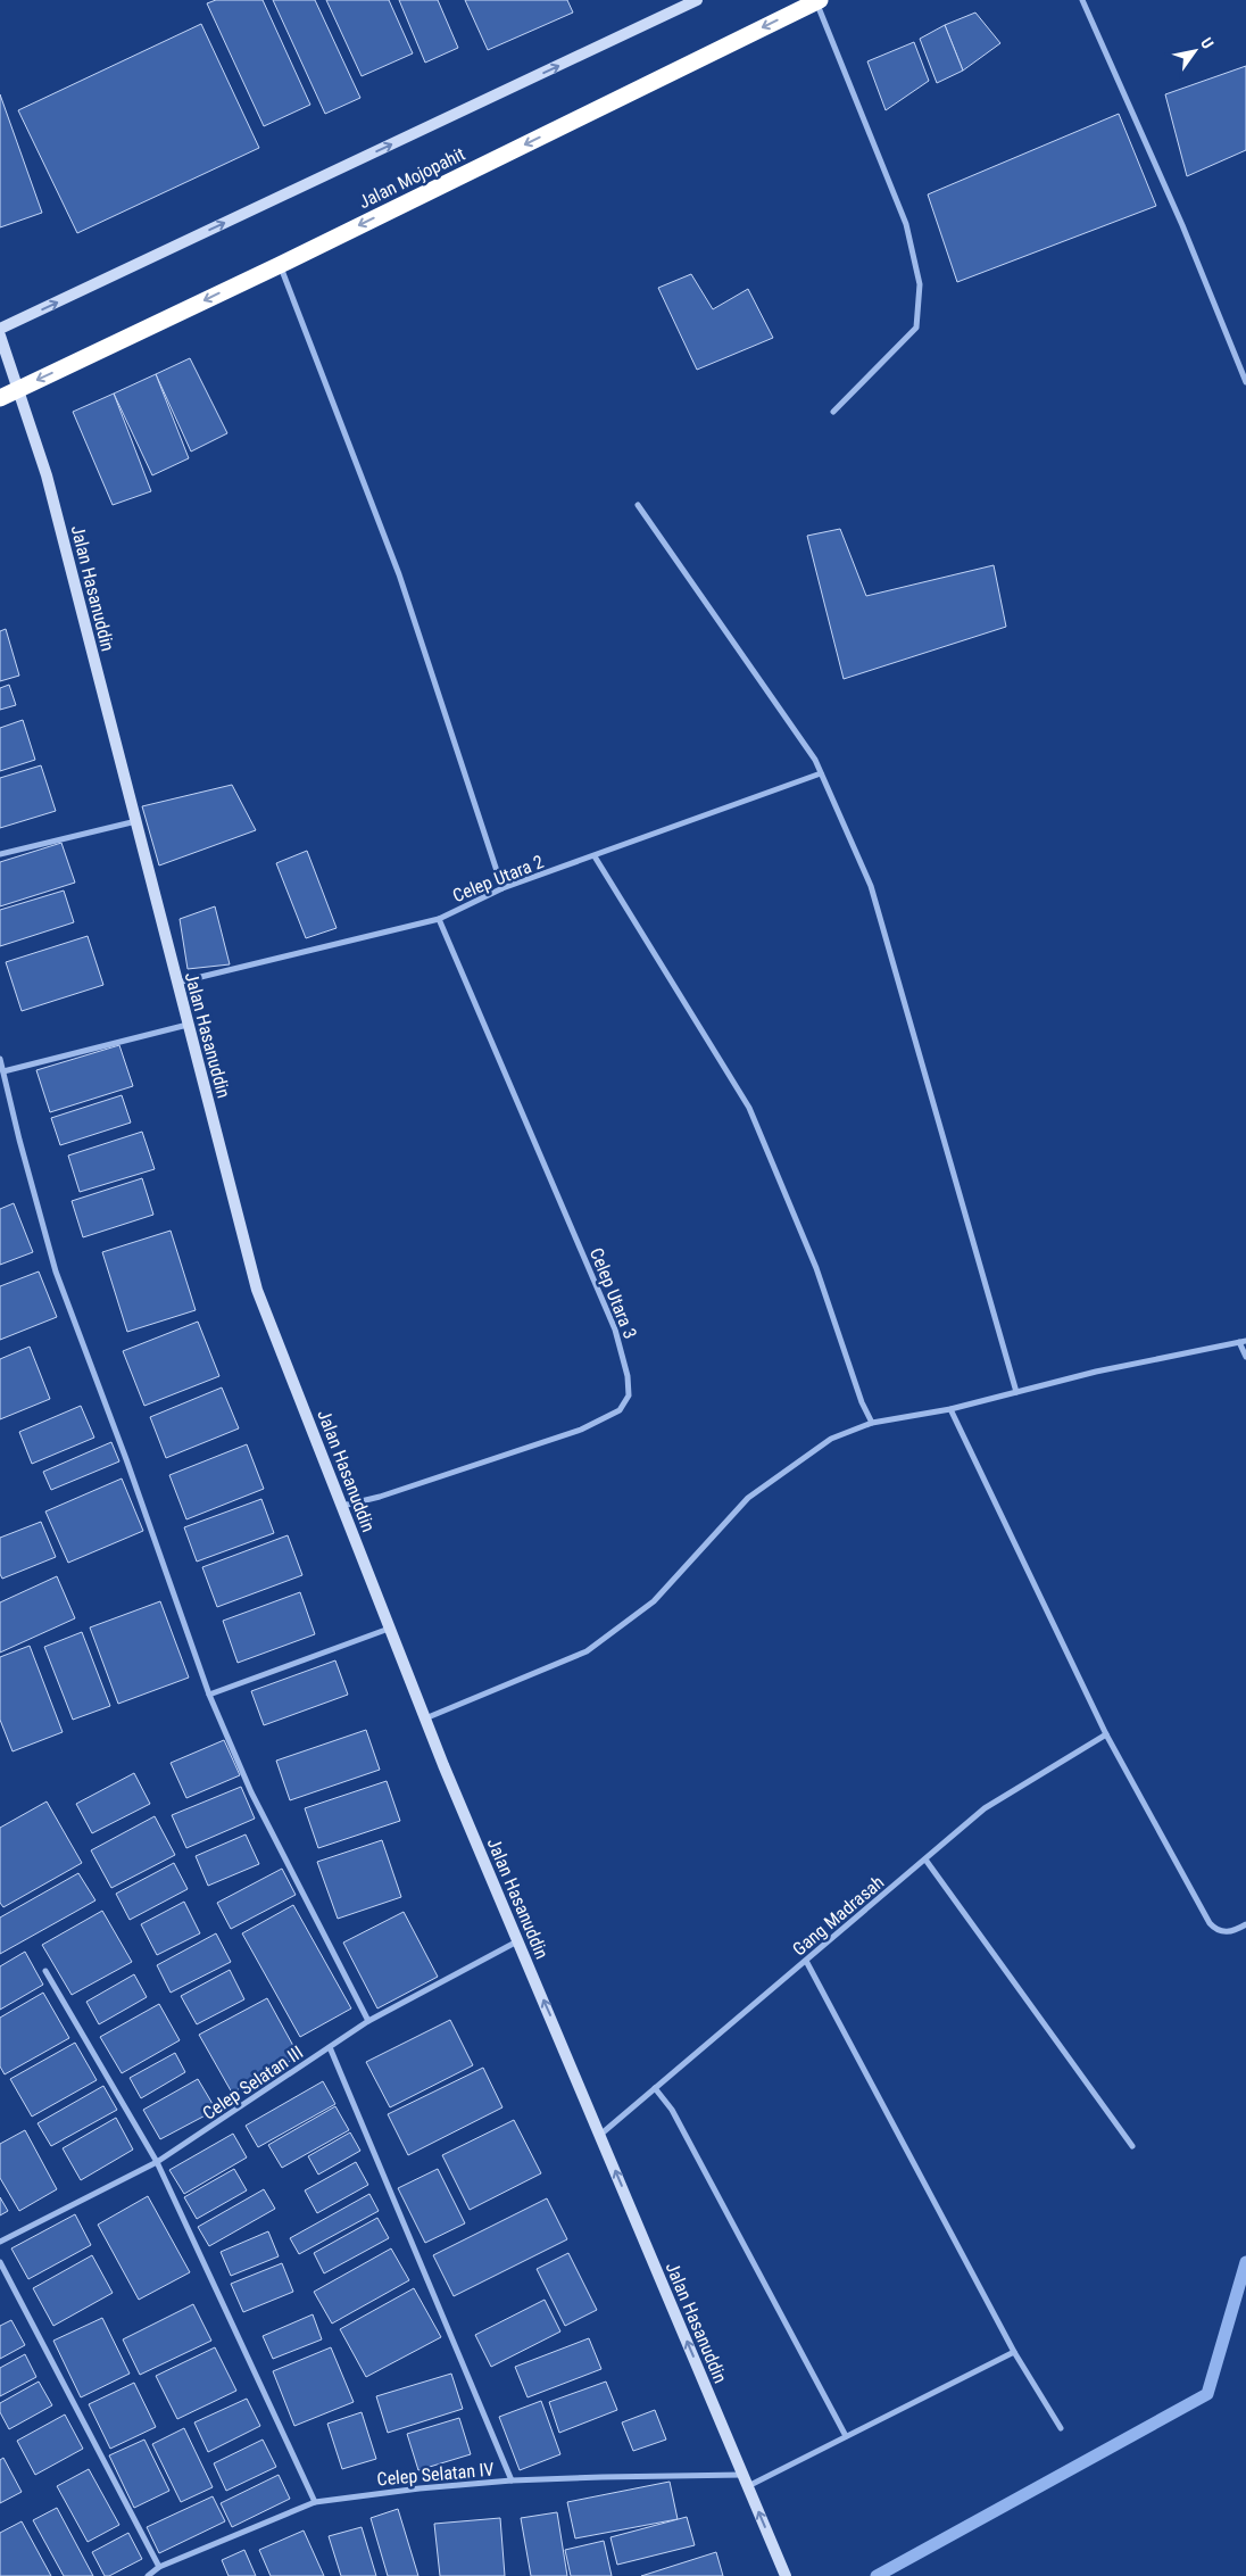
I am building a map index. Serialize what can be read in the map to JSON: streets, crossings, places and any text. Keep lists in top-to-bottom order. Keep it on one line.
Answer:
{"streets":{"highway":["Jalan Mojopahit"],"main road":["Jalan Hasanuddin"],"street":["Celep Utara 2","Celep Utara 3","Gang Madrasah","Celep Selatan III","Celep Selatan IV"]},"crossings":[["Jalan Mojopahit","Jalan Hasanuddin"],["Jalan Hasanuddin","Celep Utara 2"],["Jalan Hasanuddin","Celep Utara 3"],["Jalan Hasanuddin","Gang Madrasah"],["Jalan Hasanuddin","Celep Selatan III"],["Jalan Hasanuddin","Celep Selatan IV"],["Celep Utara 2","Celep Utara 3"]],"north":"top right"}
